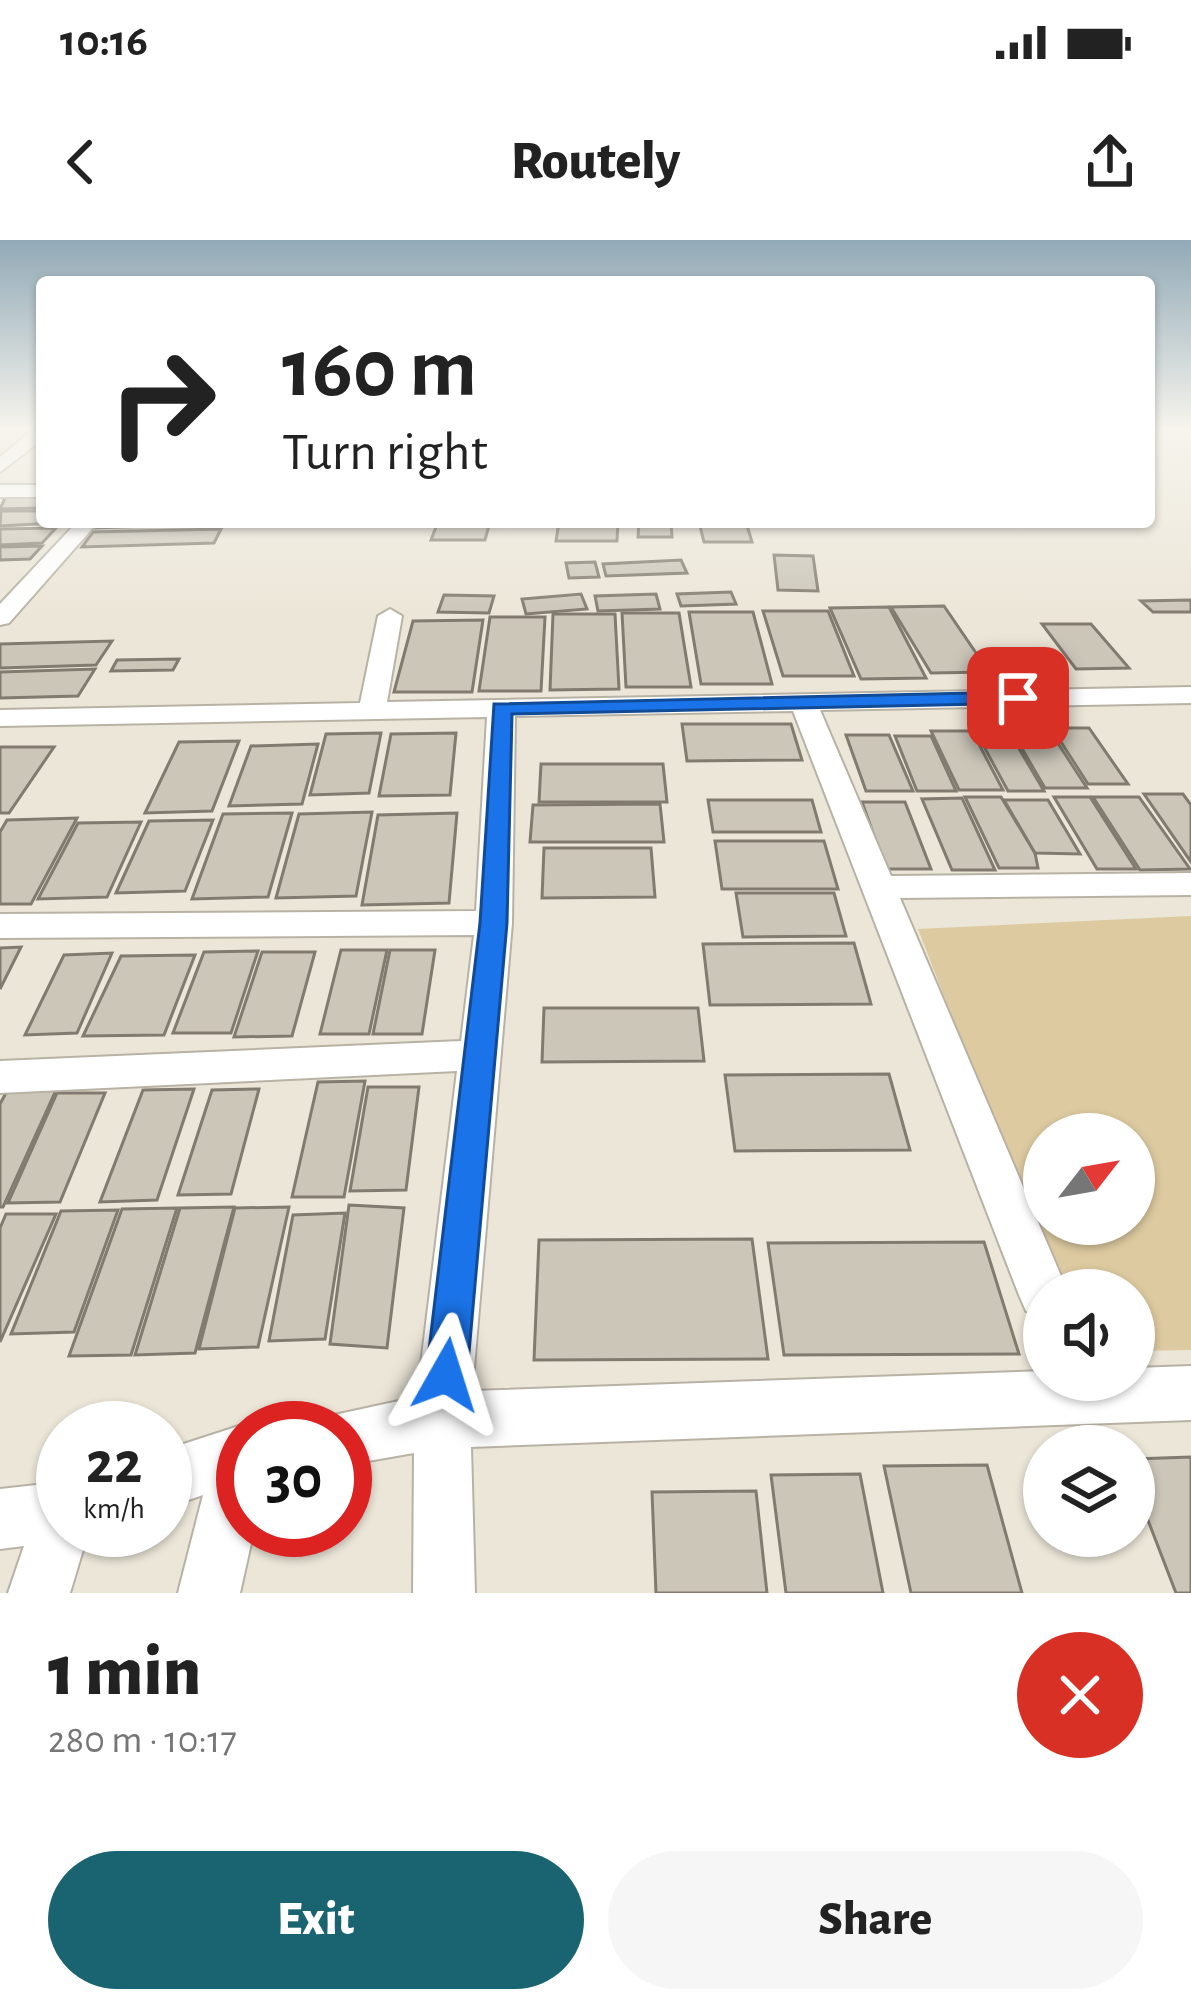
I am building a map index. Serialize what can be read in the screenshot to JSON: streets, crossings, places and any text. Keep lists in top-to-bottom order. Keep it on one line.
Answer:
{"north":"top right","page":{"status":"10:16","header":"Routely","turn":["160 m","Turn right"],"speed":"22 km/h","limit":"30","heading":["1 min","280 m · 10:17"],"buttons":["Exit","Share"]}}
